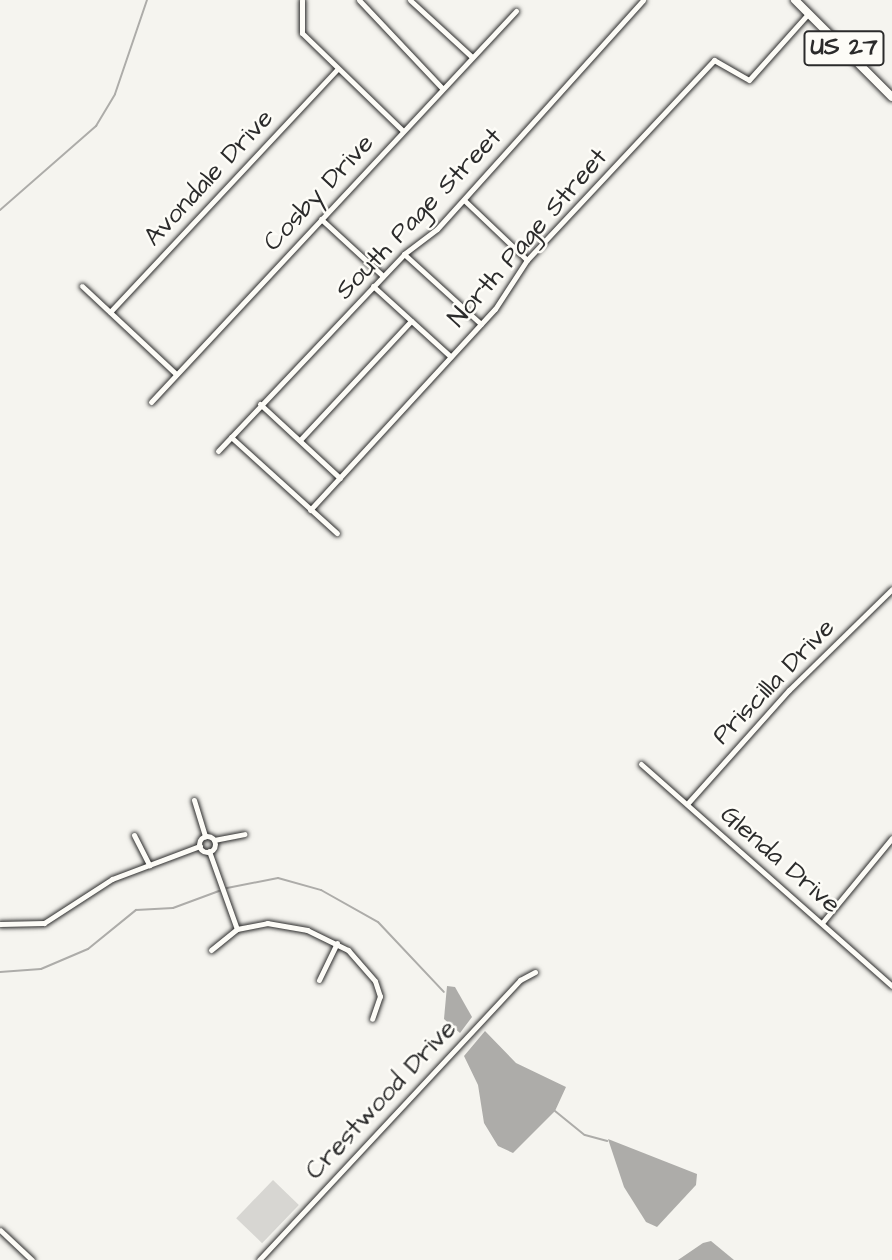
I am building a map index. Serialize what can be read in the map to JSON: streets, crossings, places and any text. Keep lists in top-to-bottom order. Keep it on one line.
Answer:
{"streets":{"highway":["US 27"],"street":["Avondale Drive","Cosby Drive","South Page Street","North Page Street","Priscilla Drive","Glenda Drive","Crestwood Drive"]},"crossings":[["US 27","North Page Street"],["Priscilla Drive","Glenda Drive"]]}
